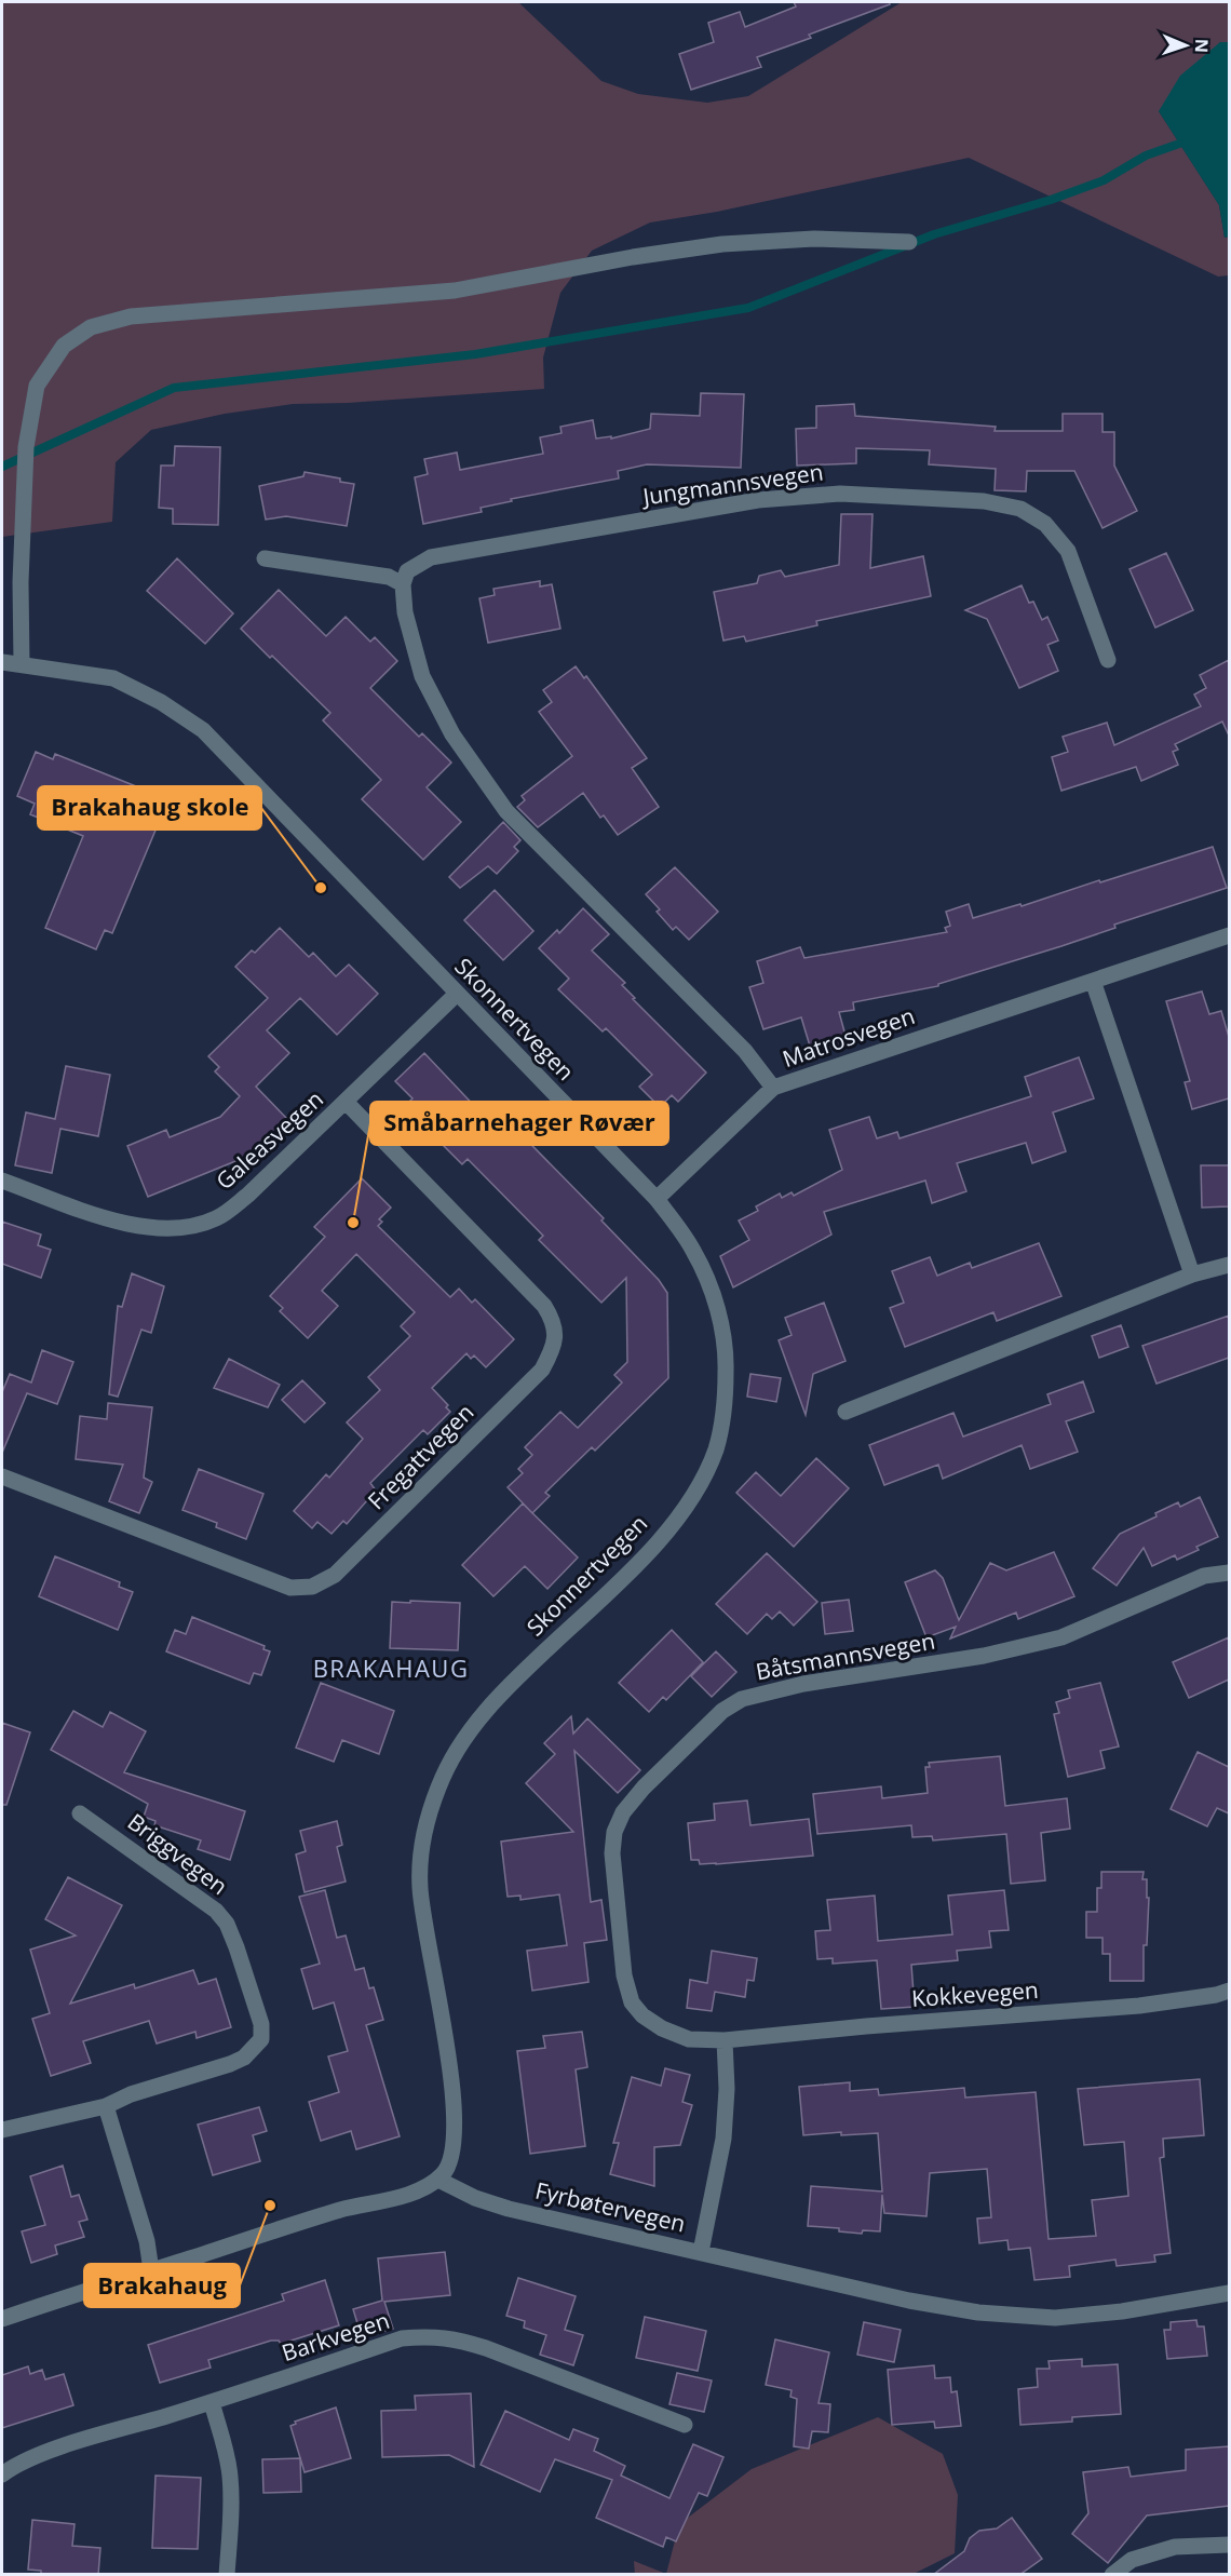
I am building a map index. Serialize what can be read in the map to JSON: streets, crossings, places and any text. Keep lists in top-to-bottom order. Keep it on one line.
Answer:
{"streets":{"street":["Jungmannsvegen","Skonnertvegen","Matrosvegen","Galeasvegen","Fregattvegen","Båtsmannsvegen","Briggvegen","Kokkevegen","Fyrbøtervegen","Barkvegen"]},"crossings":[["Skonnertvegen","Matrosvegen"],["Skonnertvegen","Galeasvegen"],["Skonnertvegen","Fyrbøtervegen"],["Galeasvegen","Fregattvegen"],["Båtsmannsvegen","Kokkevegen"]],"districts":["BRAKAHAUG"],"places":["Brakahaug skole","Småbarnehager Røvær","Brakahaug"],"north":"right"}
